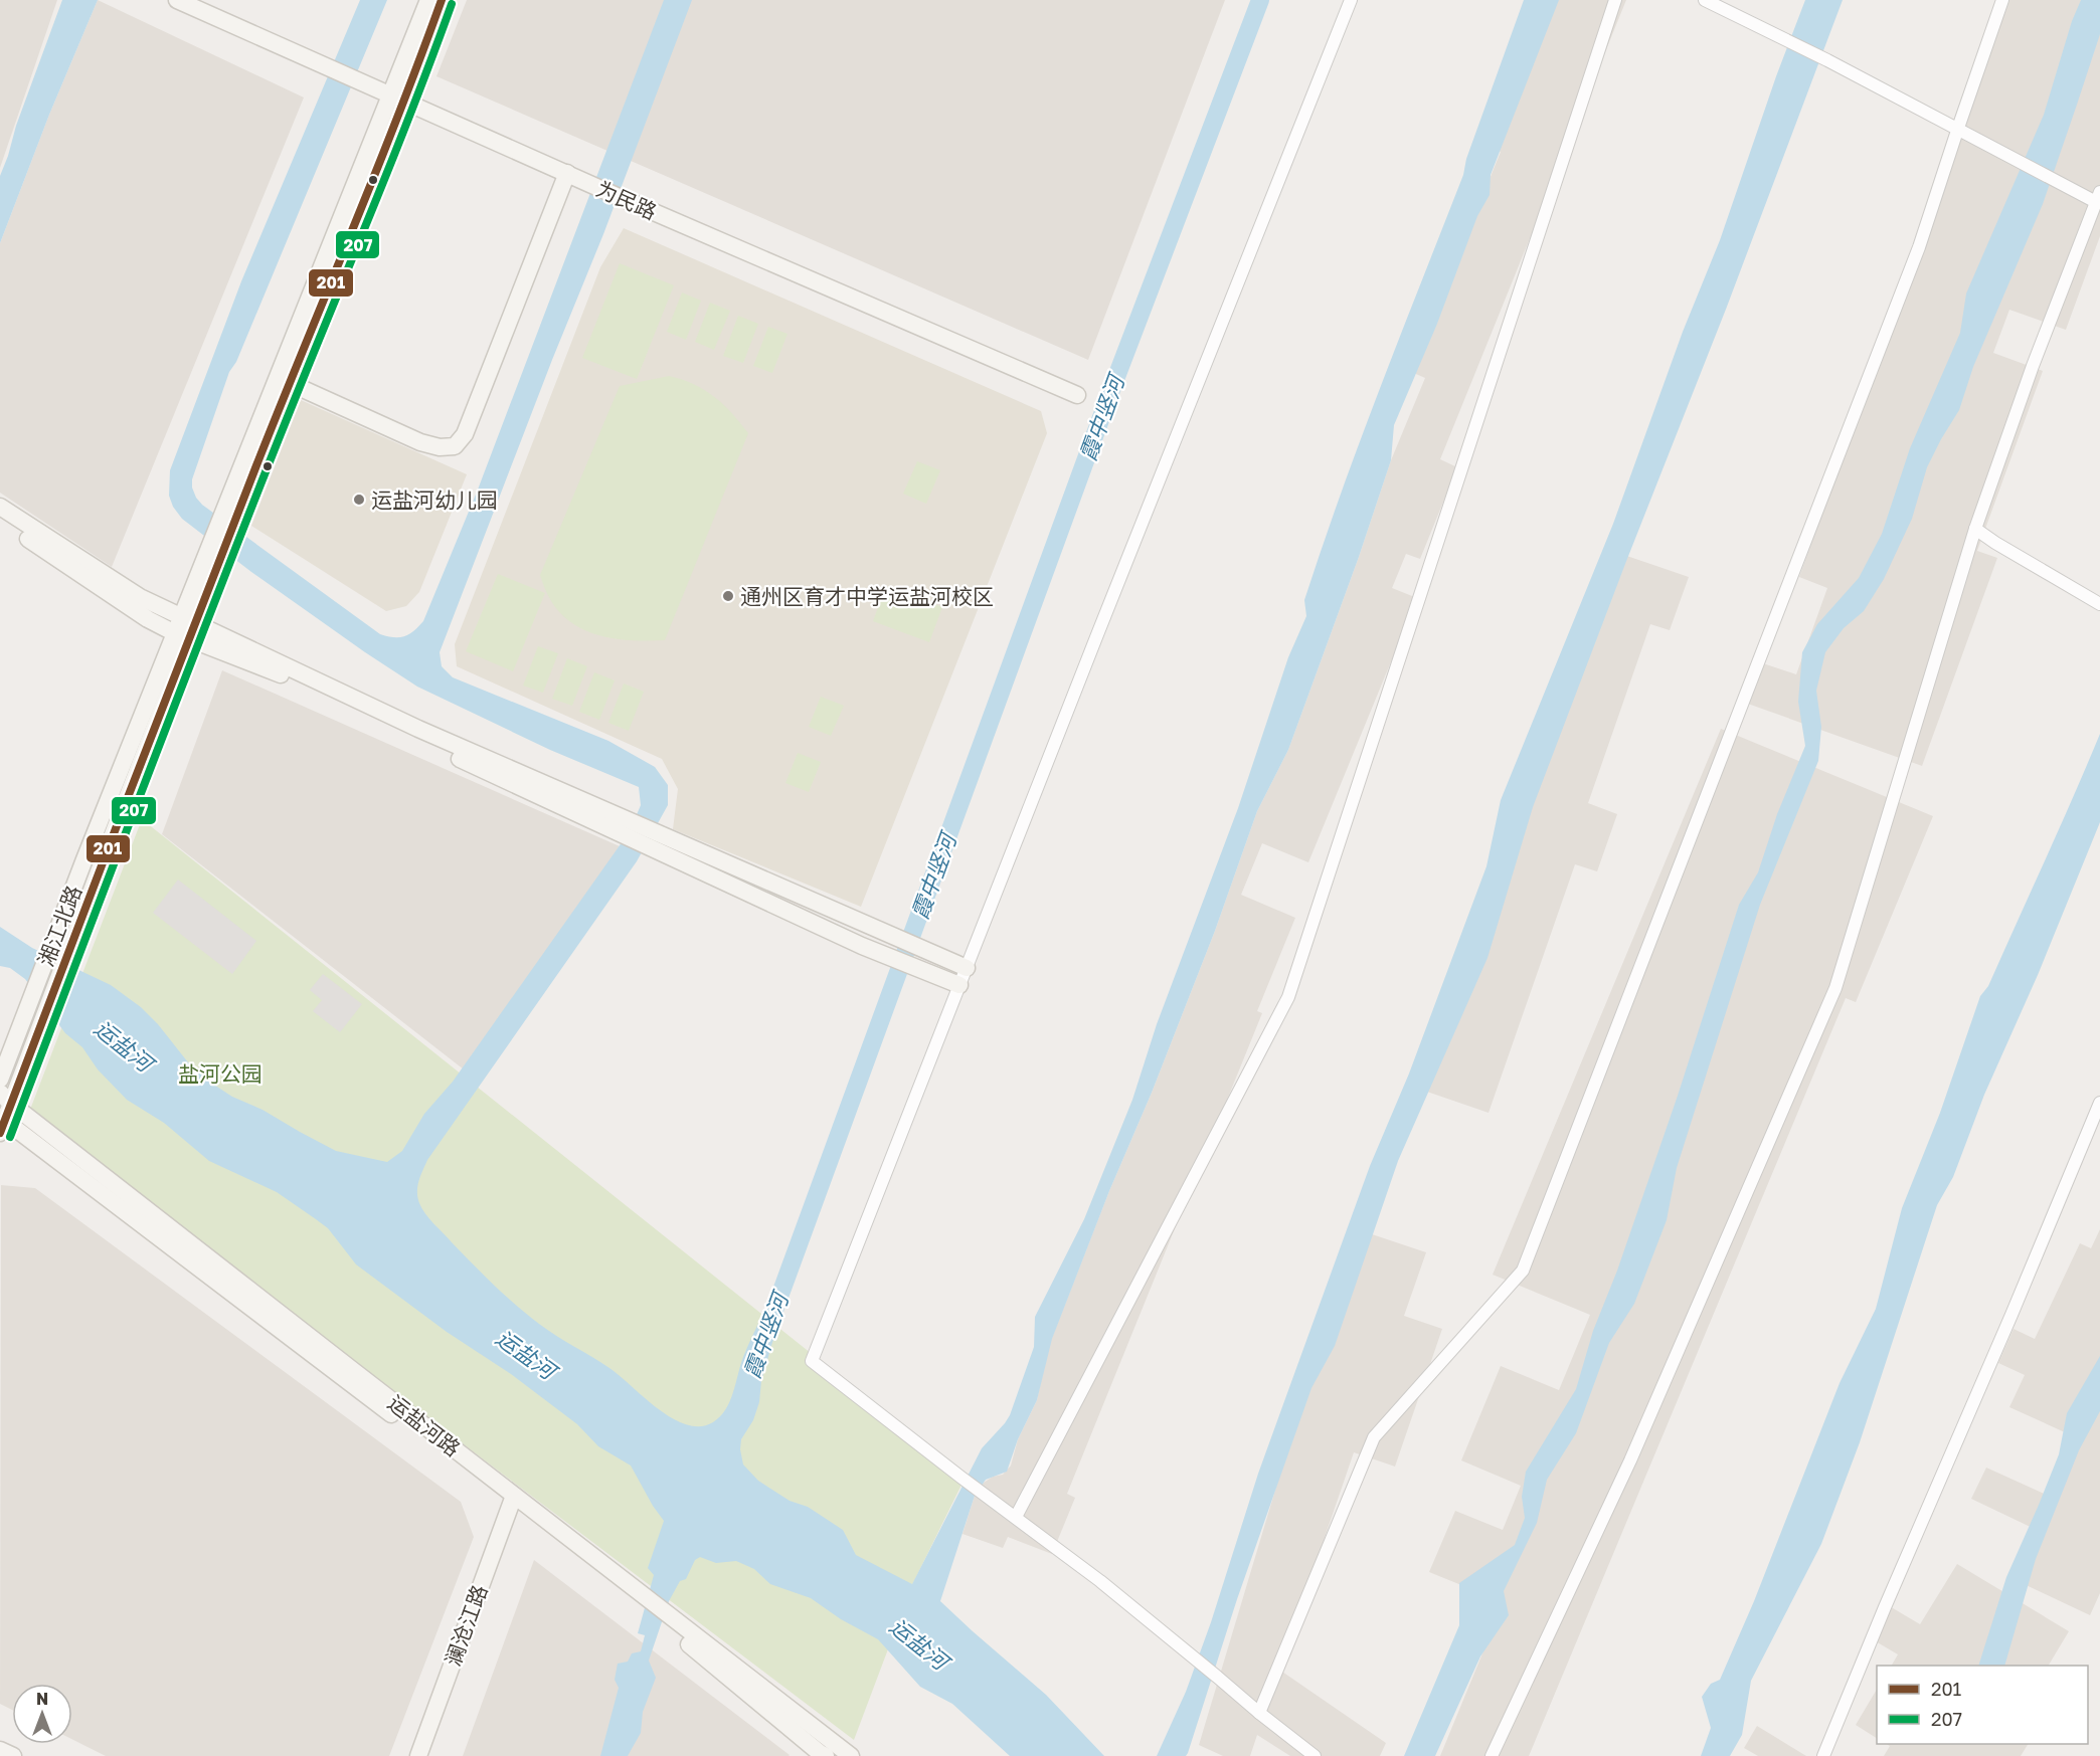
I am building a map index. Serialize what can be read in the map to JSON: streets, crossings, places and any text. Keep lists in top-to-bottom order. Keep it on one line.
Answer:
{"streets":{"street":["为民路","湘江北路","运盐河路","澜沧江路"]},"crossings":[["为民路","湘江北路"],["湘江北路","运盐河路"],["运盐河路","澜沧江路"]],"water":["霞中竖河","运盐河"],"parks":["盐河公园"],"places":["运盐河幼儿园","通州区育才中学运盐河校区"],"lines":["transit line 201","transit line 207"],"legend":["201","207"],"north":"top"}
